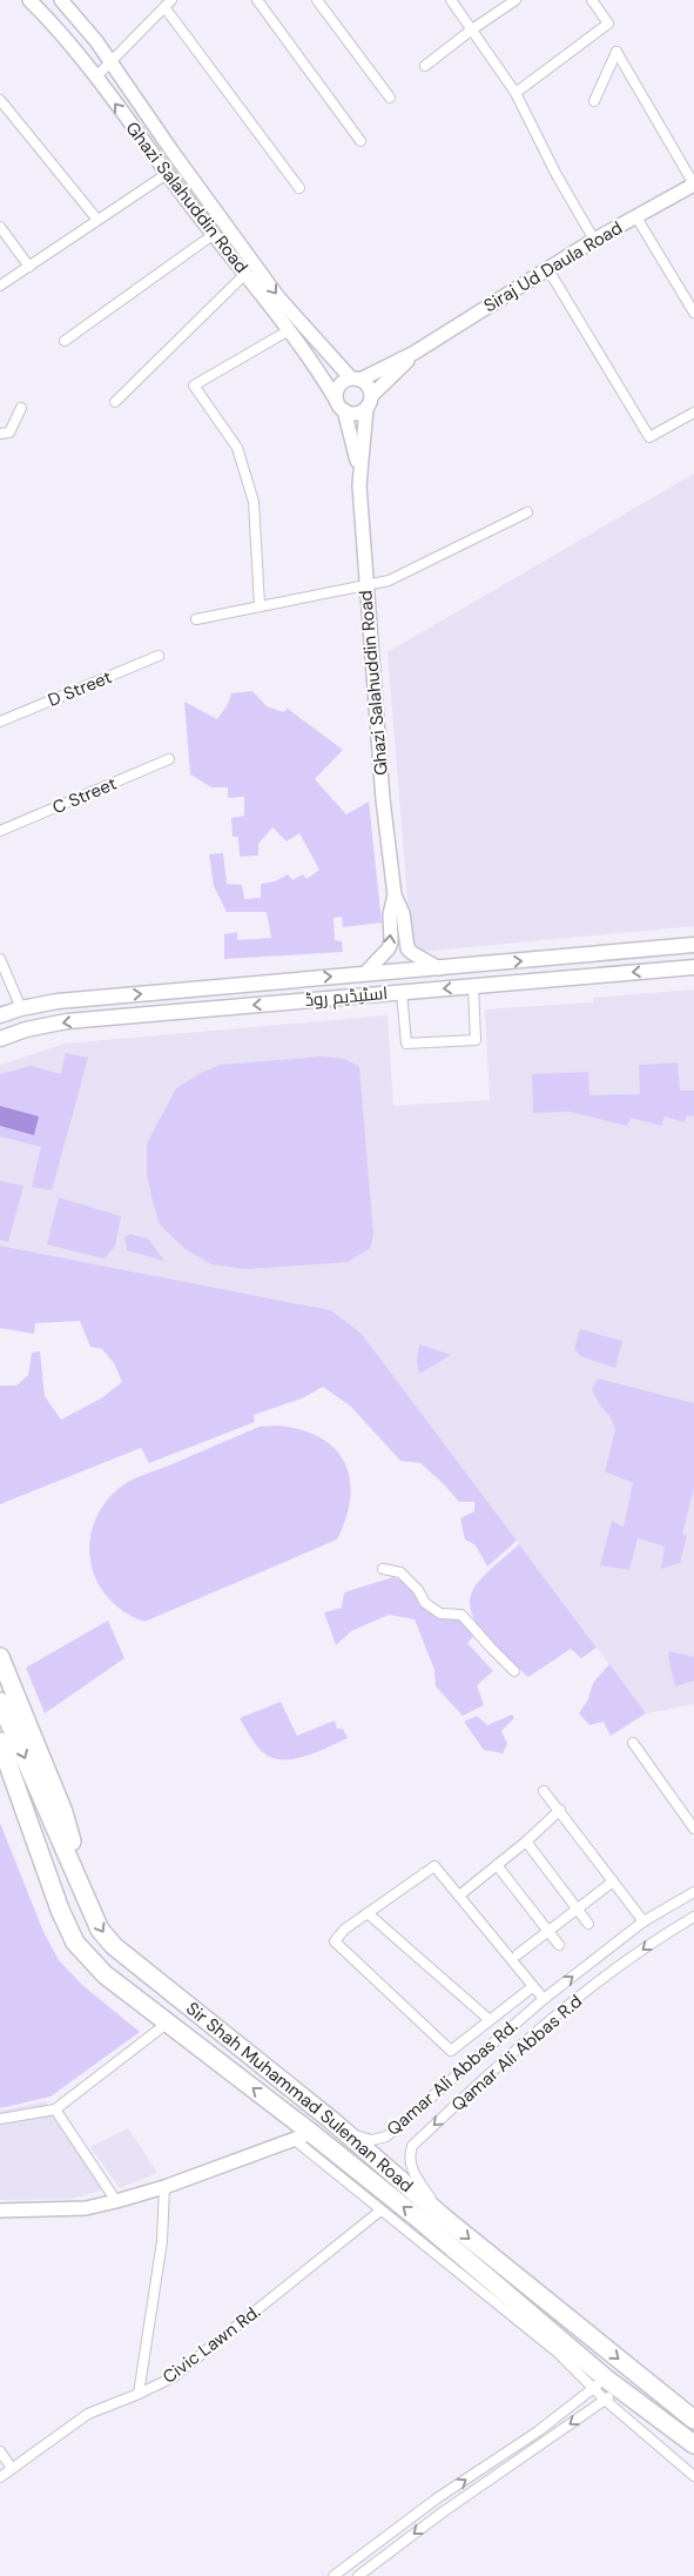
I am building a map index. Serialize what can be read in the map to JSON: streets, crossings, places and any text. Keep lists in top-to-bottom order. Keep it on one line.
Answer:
{"streets":{"highway":["Sir Shah Muhammad Suleman Road"],"main road":["Ghazi Salahuddin Road","Siraj Ud Daula Road","اسٹیڈیم روڈ"],"street":["D Street","C Street","Qamar Ali Abbas R.d","Qamar Ali Abbas Rd.","Civic Lawn Rd."]},"crossings":[["Ghazi Salahuddin Road","Siraj Ud Daula Road"],["Ghazi Salahuddin Road","اسٹیڈیم روڈ"],["Qamar Ali Abbas R.d","Sir Shah Muhammad Suleman Road"],["Qamar Ali Abbas Rd.","Sir Shah Muhammad Suleman Road"]]}
